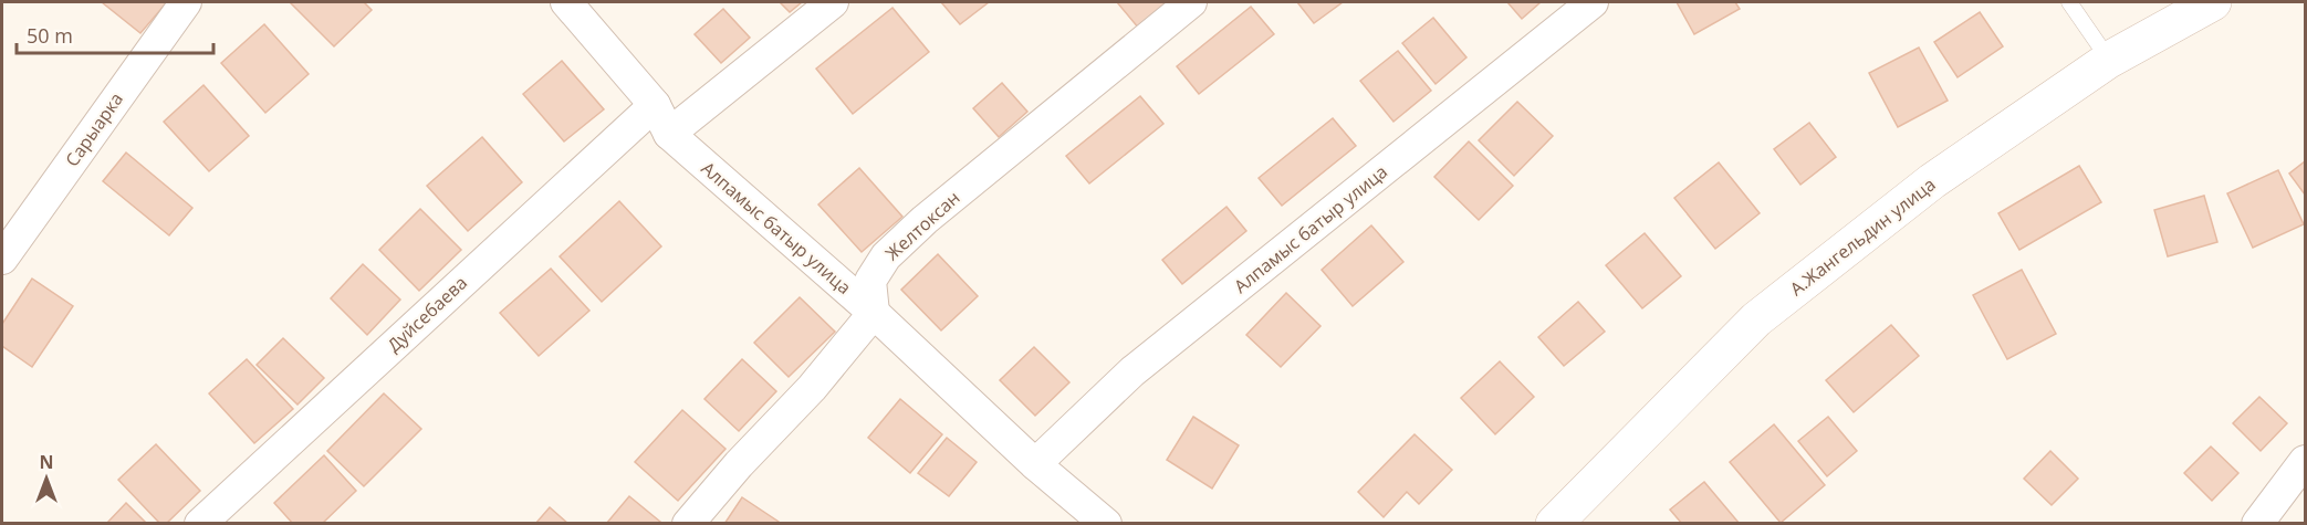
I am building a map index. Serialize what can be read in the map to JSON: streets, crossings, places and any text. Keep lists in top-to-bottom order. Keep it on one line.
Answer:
{"streets":{"street":["Сарыарка","Желтоксан","Алпамыс батыр улица","А.Жангельдин улица","Дуйсебаева"]},"crossings":[["Желтоксан","Алпамыс батыр улица"],["Алпамыс батыр улица","Дуйсебаева"]],"scale_bar":"50 m","north":"top"}
